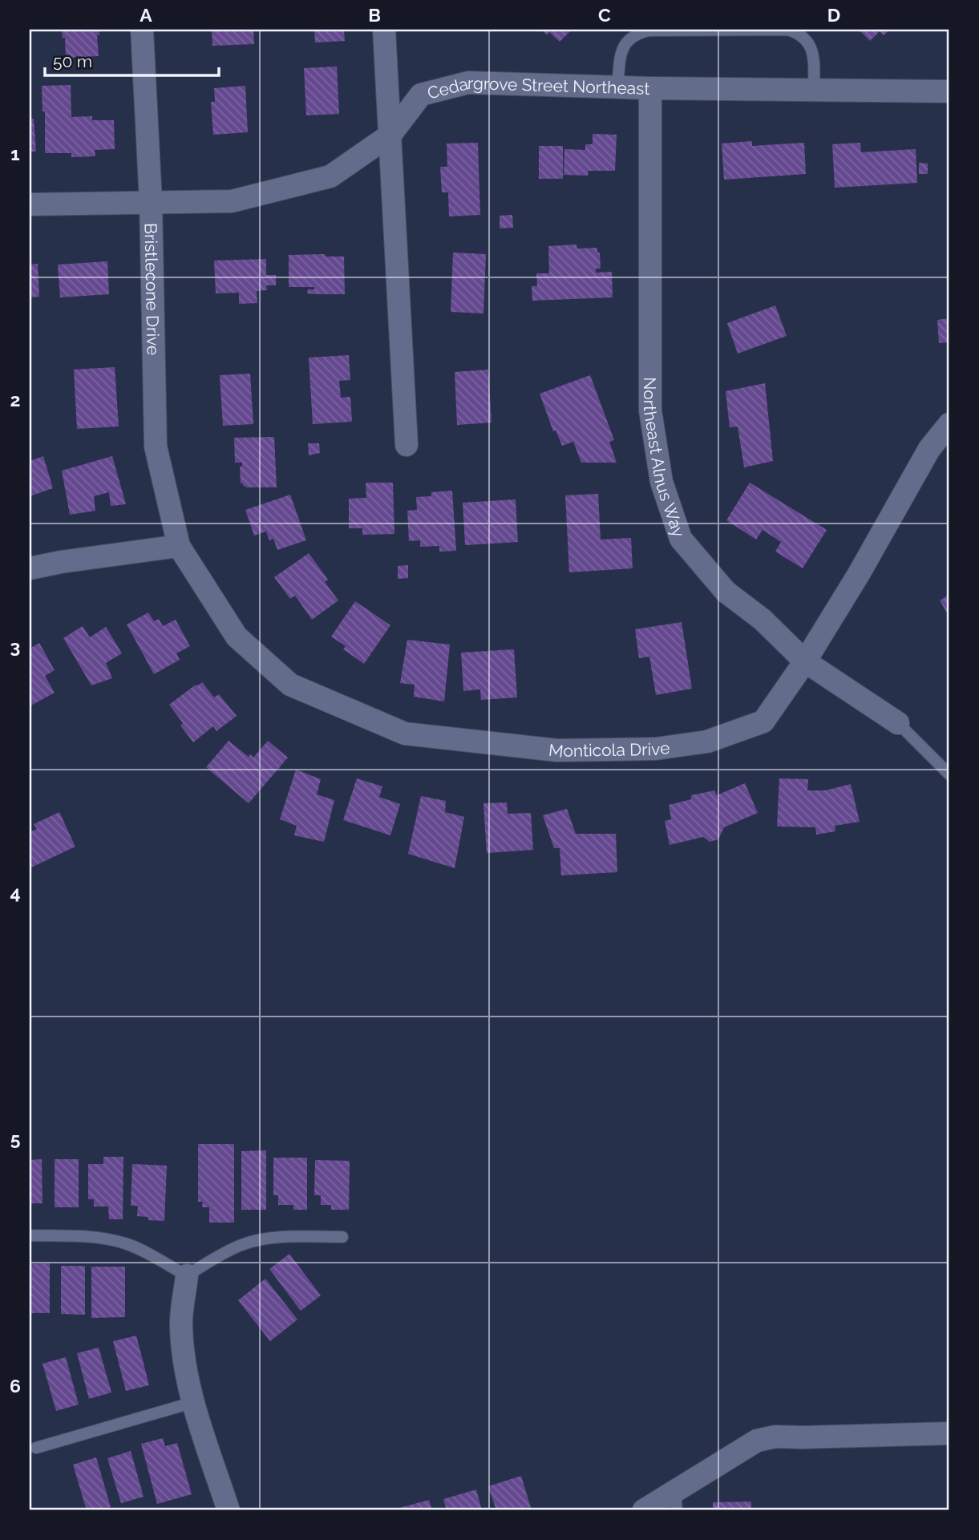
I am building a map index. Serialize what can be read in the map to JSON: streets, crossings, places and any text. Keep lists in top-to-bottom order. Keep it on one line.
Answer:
{"streets":{"street":["Cedargrove Street Northeast","Bristlecone Drive","Northeast Alnus Way","Monticola Drive"]},"crossings":[["Cedargrove Street Northeast","Bristlecone Drive"],["Cedargrove Street Northeast","Northeast Alnus Way"],["Bristlecone Drive","Monticola Drive"],["Northeast Alnus Way","Monticola Drive"]],"scale_bar":"50 m","grid":{"columns":["A","B","C","D"],"rows":["1","2","3","4","5","6"]}}
